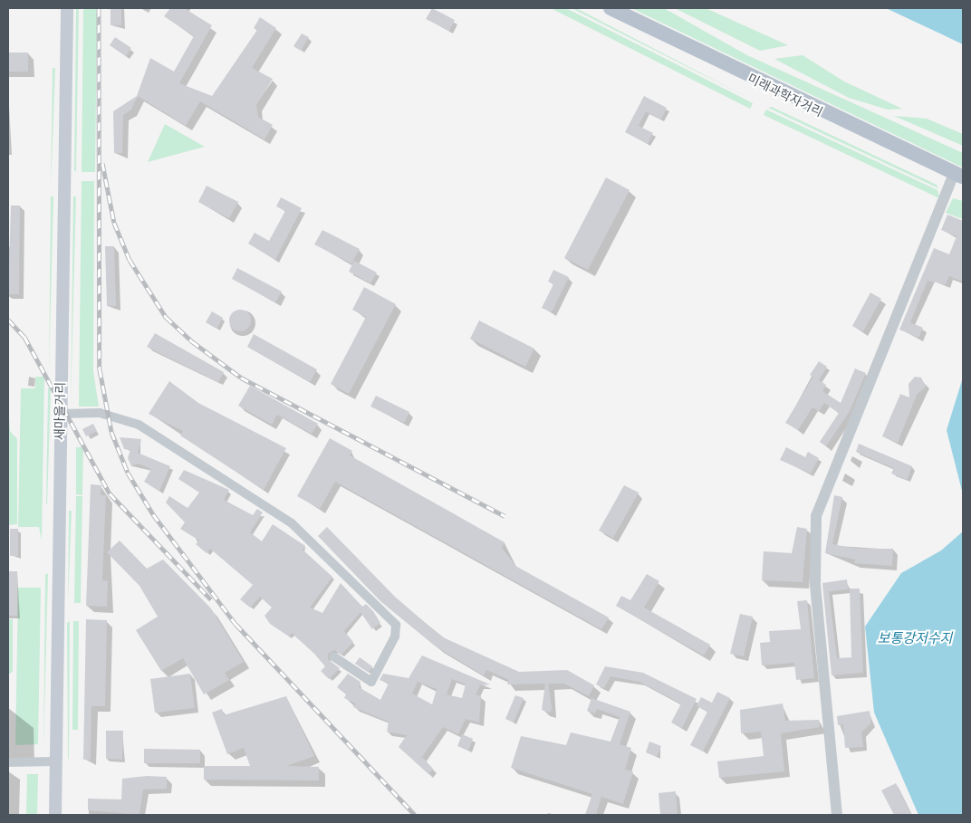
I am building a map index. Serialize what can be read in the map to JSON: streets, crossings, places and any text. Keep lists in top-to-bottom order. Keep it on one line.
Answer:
{"streets":{"main road":["미래과학자거리","새마을거리"]},"water":["보통강저수지"]}
